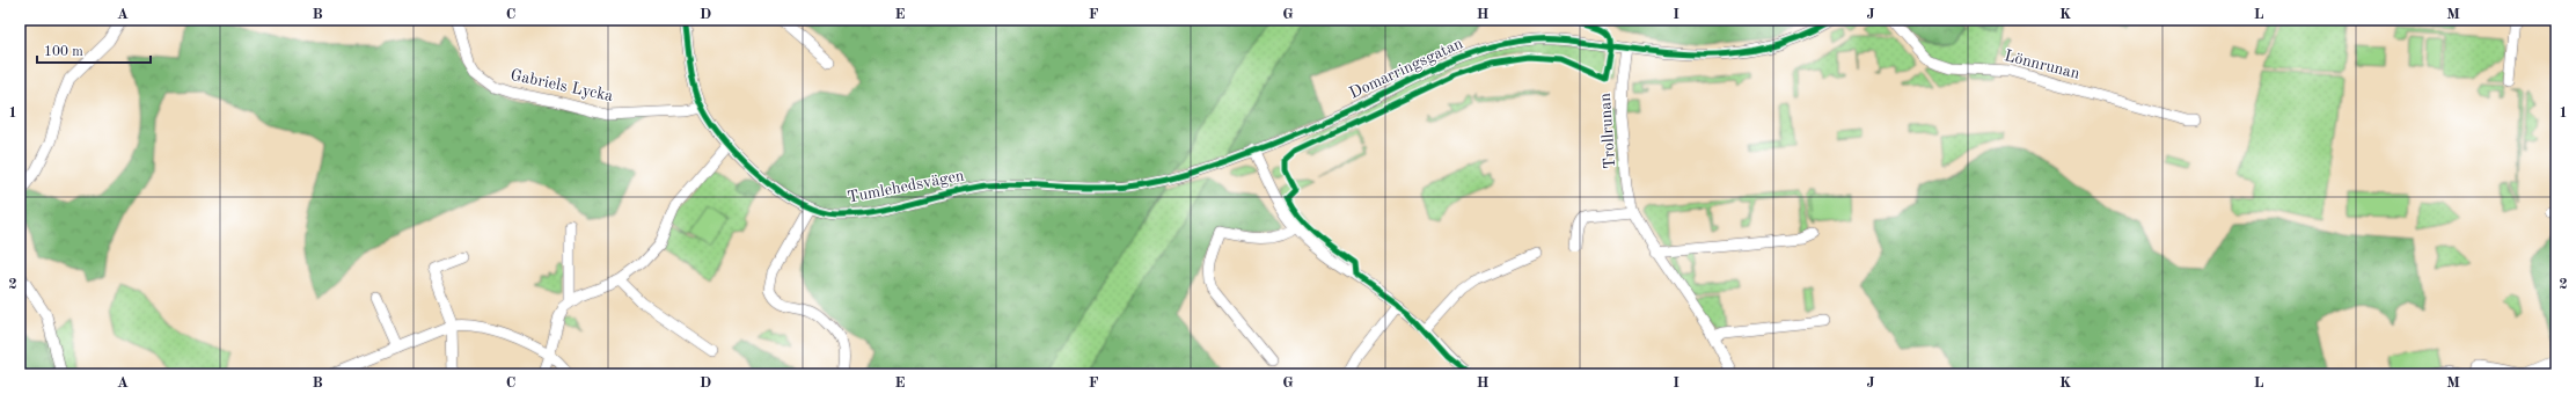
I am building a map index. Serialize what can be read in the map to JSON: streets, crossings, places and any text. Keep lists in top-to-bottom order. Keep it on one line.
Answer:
{"streets":{"street":["Lönnrunan","Domarringsgatan","Gabriels Lycka","Trollrunan","Tumlehedsvägen"]},"crossings":[["Domarringsgatan","Trollrunan"],["Domarringsgatan","Tumlehedsvägen"],["Gabriels Lycka","Tumlehedsvägen"]],"scale_bar":"100 m","grid":{"columns":["A","B","C","D","E","F","G","H","I","J","K","L","M"],"rows":["1","2"]}}
